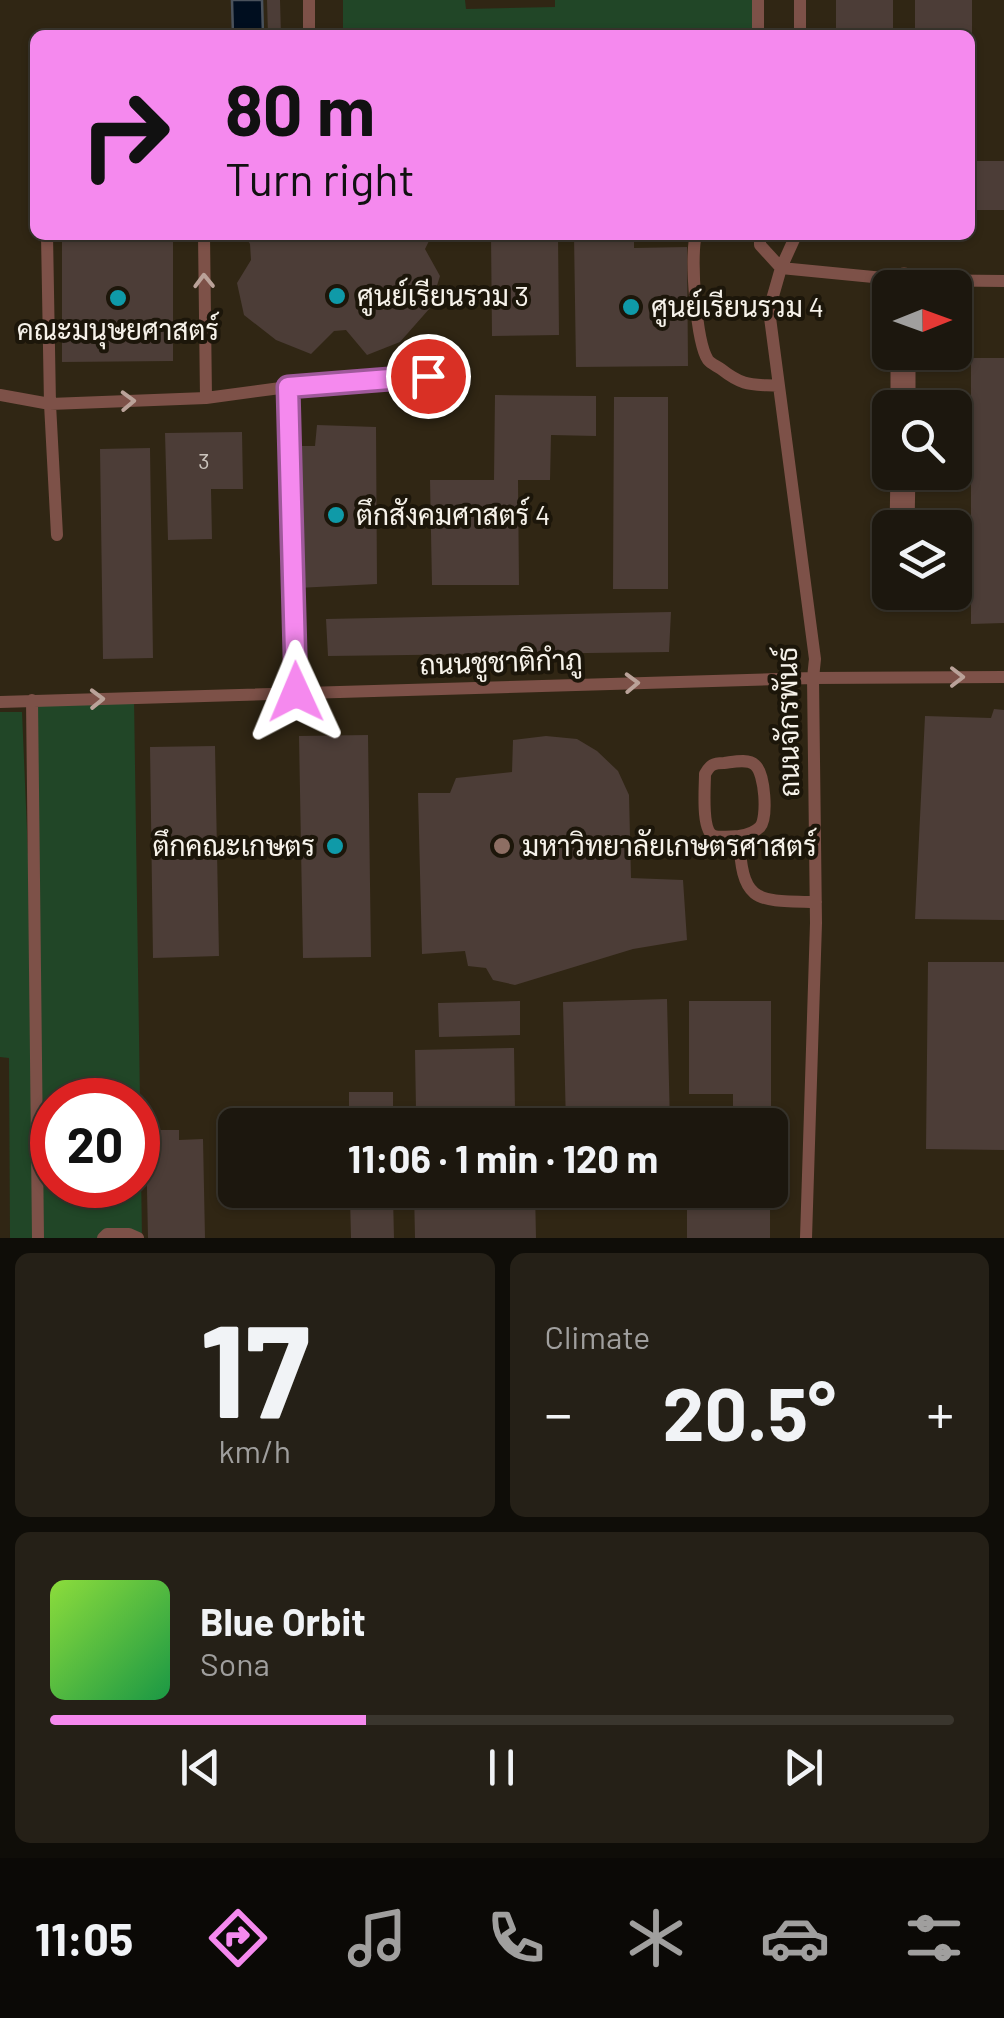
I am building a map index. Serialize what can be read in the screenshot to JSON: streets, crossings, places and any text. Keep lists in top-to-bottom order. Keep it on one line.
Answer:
{"streets":{"lane":["ถนนชูชาติกำภู","ถนนจักรพันธ์"]},"crossings":[["ถนนชูชาติกำภู","ถนนจักรพันธ์"]],"one_way":["ถนนชูชาติกำภู"],"places":["ศูนย์เรียนรวม 3","คณะมนุษยศาสตร์","ศูนย์เรียนรวม 4","ตึกสังคมศาสตร์ 4","ตึกคณะเกษตร","มหาวิทยาลัยเกษตรศาสตร์"],"house_numbers":["3"],"north":"right","page":{"turn":["80 m","Turn right"],"limit":"20","trip":"11:06 · 1 min · 120 m","tile":[["17","km/h"],"Climate"],"heat":["−","20.5°","+"],"song":["Blue Orbit","Sona"],"tabs":"11:05"}}
